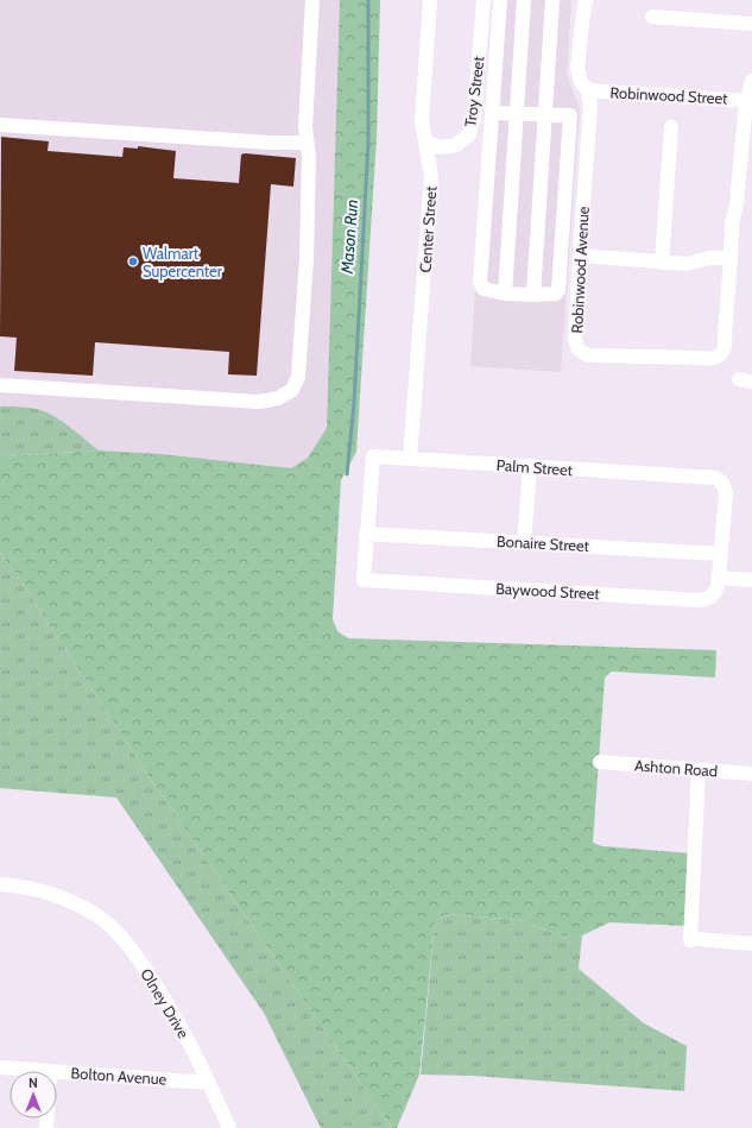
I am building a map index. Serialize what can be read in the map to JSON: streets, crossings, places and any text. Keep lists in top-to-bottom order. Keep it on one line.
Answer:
{"streets":{"street":["Troy Street","Robinwood Street","Center Street","Robinwood Avenue","Palm Street","Bonaire Street","Baywood Street","Ashton Road","Olney Drive","Bolton Avenue"]},"crossings":[["Troy Street","Center Street"],["Robinwood Street","Robinwood Avenue"],["Center Street","Palm Street"],["Palm Street","Bonaire Street"],["Palm Street","Baywood Street"],["Olney Drive","Bolton Avenue"]],"water":["Mason Run"],"places":["Walmart Supercenter"],"north":"top"}
